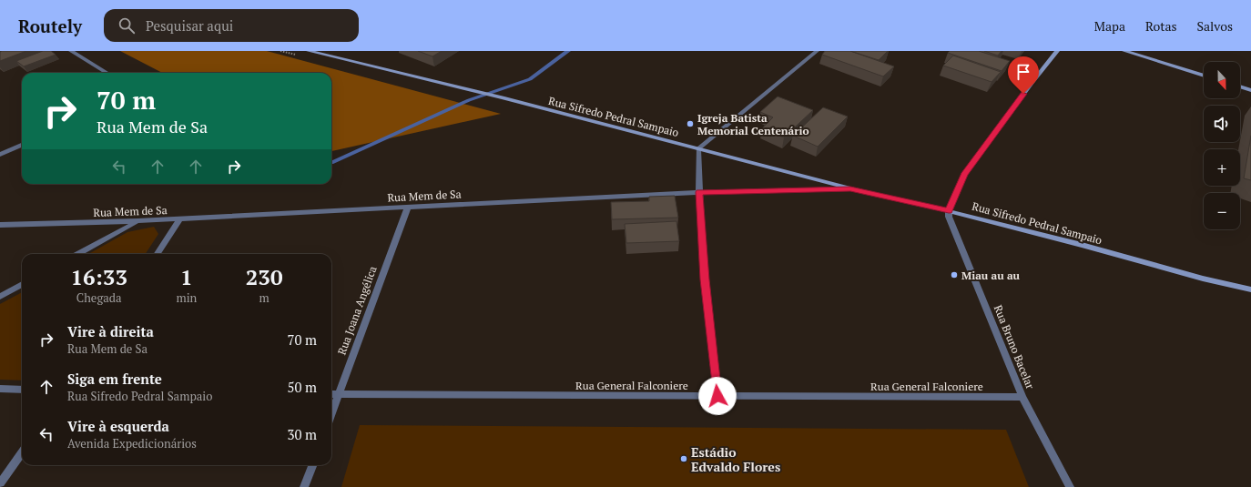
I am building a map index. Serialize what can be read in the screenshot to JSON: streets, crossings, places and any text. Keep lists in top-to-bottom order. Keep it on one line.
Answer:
{"streets":{"street":["Rua Sifredo Pedral Sampaio","Rua Mem de Sa","Rua Joana Angélica","Rua Bruno Bacelar","Rua General Falconiere"]},"crossings":[["Rua Sifredo Pedral Sampaio","Rua Mem de Sa"],["Rua Sifredo Pedral Sampaio","Rua Bruno Bacelar"],["Rua Mem de Sa","Rua Joana Angélica"],["Rua Joana Angélica","Rua General Falconiere"],["Rua Bruno Bacelar","Rua General Falconiere"]],"places":["Igreja Batista Memorial Centenário","Miau au au","Estádio Edvaldo Flores"],"north":"bottom","page":{"header":"Routely","search":"Pesquisar aqui","nav":["Mapa","Rotas","Salvos"],"map_buttons":["+","−"],"turn":["70 m","Rua Mem de Sa"],"eta":["16:33","Chegada","1","min","230","m"],"list":[{"name":"Vire à direita","note":"Rua Mem de Sa","value":"70 m"},{"name":"Siga em frente","note":"Rua Sifredo Pedral Sampaio","value":"50 m"},{"name":"Vire à esquerda","note":"Avenida Expedicionários","value":"30 m"}]}}
